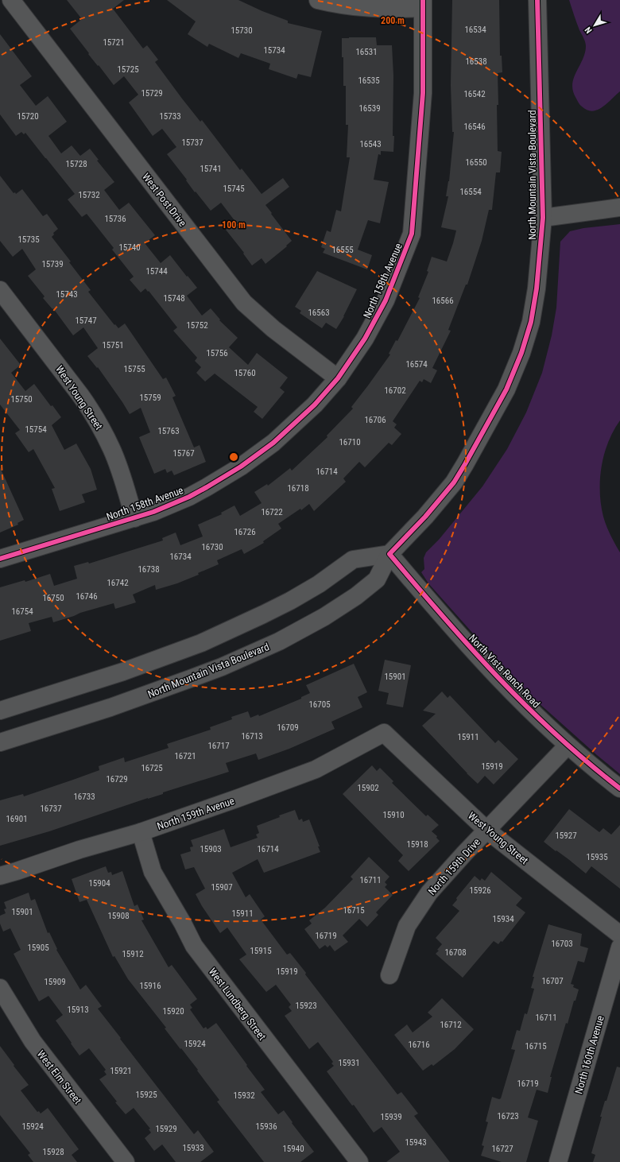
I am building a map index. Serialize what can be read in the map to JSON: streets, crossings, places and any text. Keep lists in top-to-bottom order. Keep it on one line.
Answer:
{"streets":{"street":["North Mountain Vista Boulevard","West Post Drive","North 158th Avenue","West Young Street","North Vista Ranch Road","North 159th Avenue","North 159th Drive","West Lundberg Street","North 160th Avenue","West Elm Street"]},"crossings":[["North Mountain Vista Boulevard","North Vista Ranch Road"],["West Post Drive","North 158th Avenue"],["North 158th Avenue","West Young Street"],["West Young Street","North 159th Avenue"],["West Young Street","North 159th Drive"],["North Vista Ranch Road","North 159th Drive"],["North 159th Avenue","West Lundberg Street"]],"house_numbers":["16534","15730","15721","15734","16531","16538","15725","16535","15729","16542","16539","15720","15733","16546","15737","16543","16550","15728","15741","15745","16554","15732","15736","15735","15740","16555","15739","15744","15743","15748","16566","16563","15747","15752","15751","15756","16574","15755","15760","16702","15759","15750","16706","15754","15763","16710","15767","16714","16718","16722","16726","16730","16734","16738","16742","16746","16750","16754","15901","16705","16709","16713","15911","16717","16721","15919","16725","16729","15902","16733","16737","15910","16901","15927","15918","15903","16714","15935","16711","15904","15907","15926","16715","15901","15911","15908","15934","16719","16703","15905","15915","16708","15912","15919","16707","15909","15916","15923","15913","15920","16711","16712","15924","16716","16715","15931","15921","16719","15925","15932","16723","15939","15924","15936","15929","15943","15933","15940","16727","15928"],"north":"bottom left","rings":["200 m","100 m"]}
